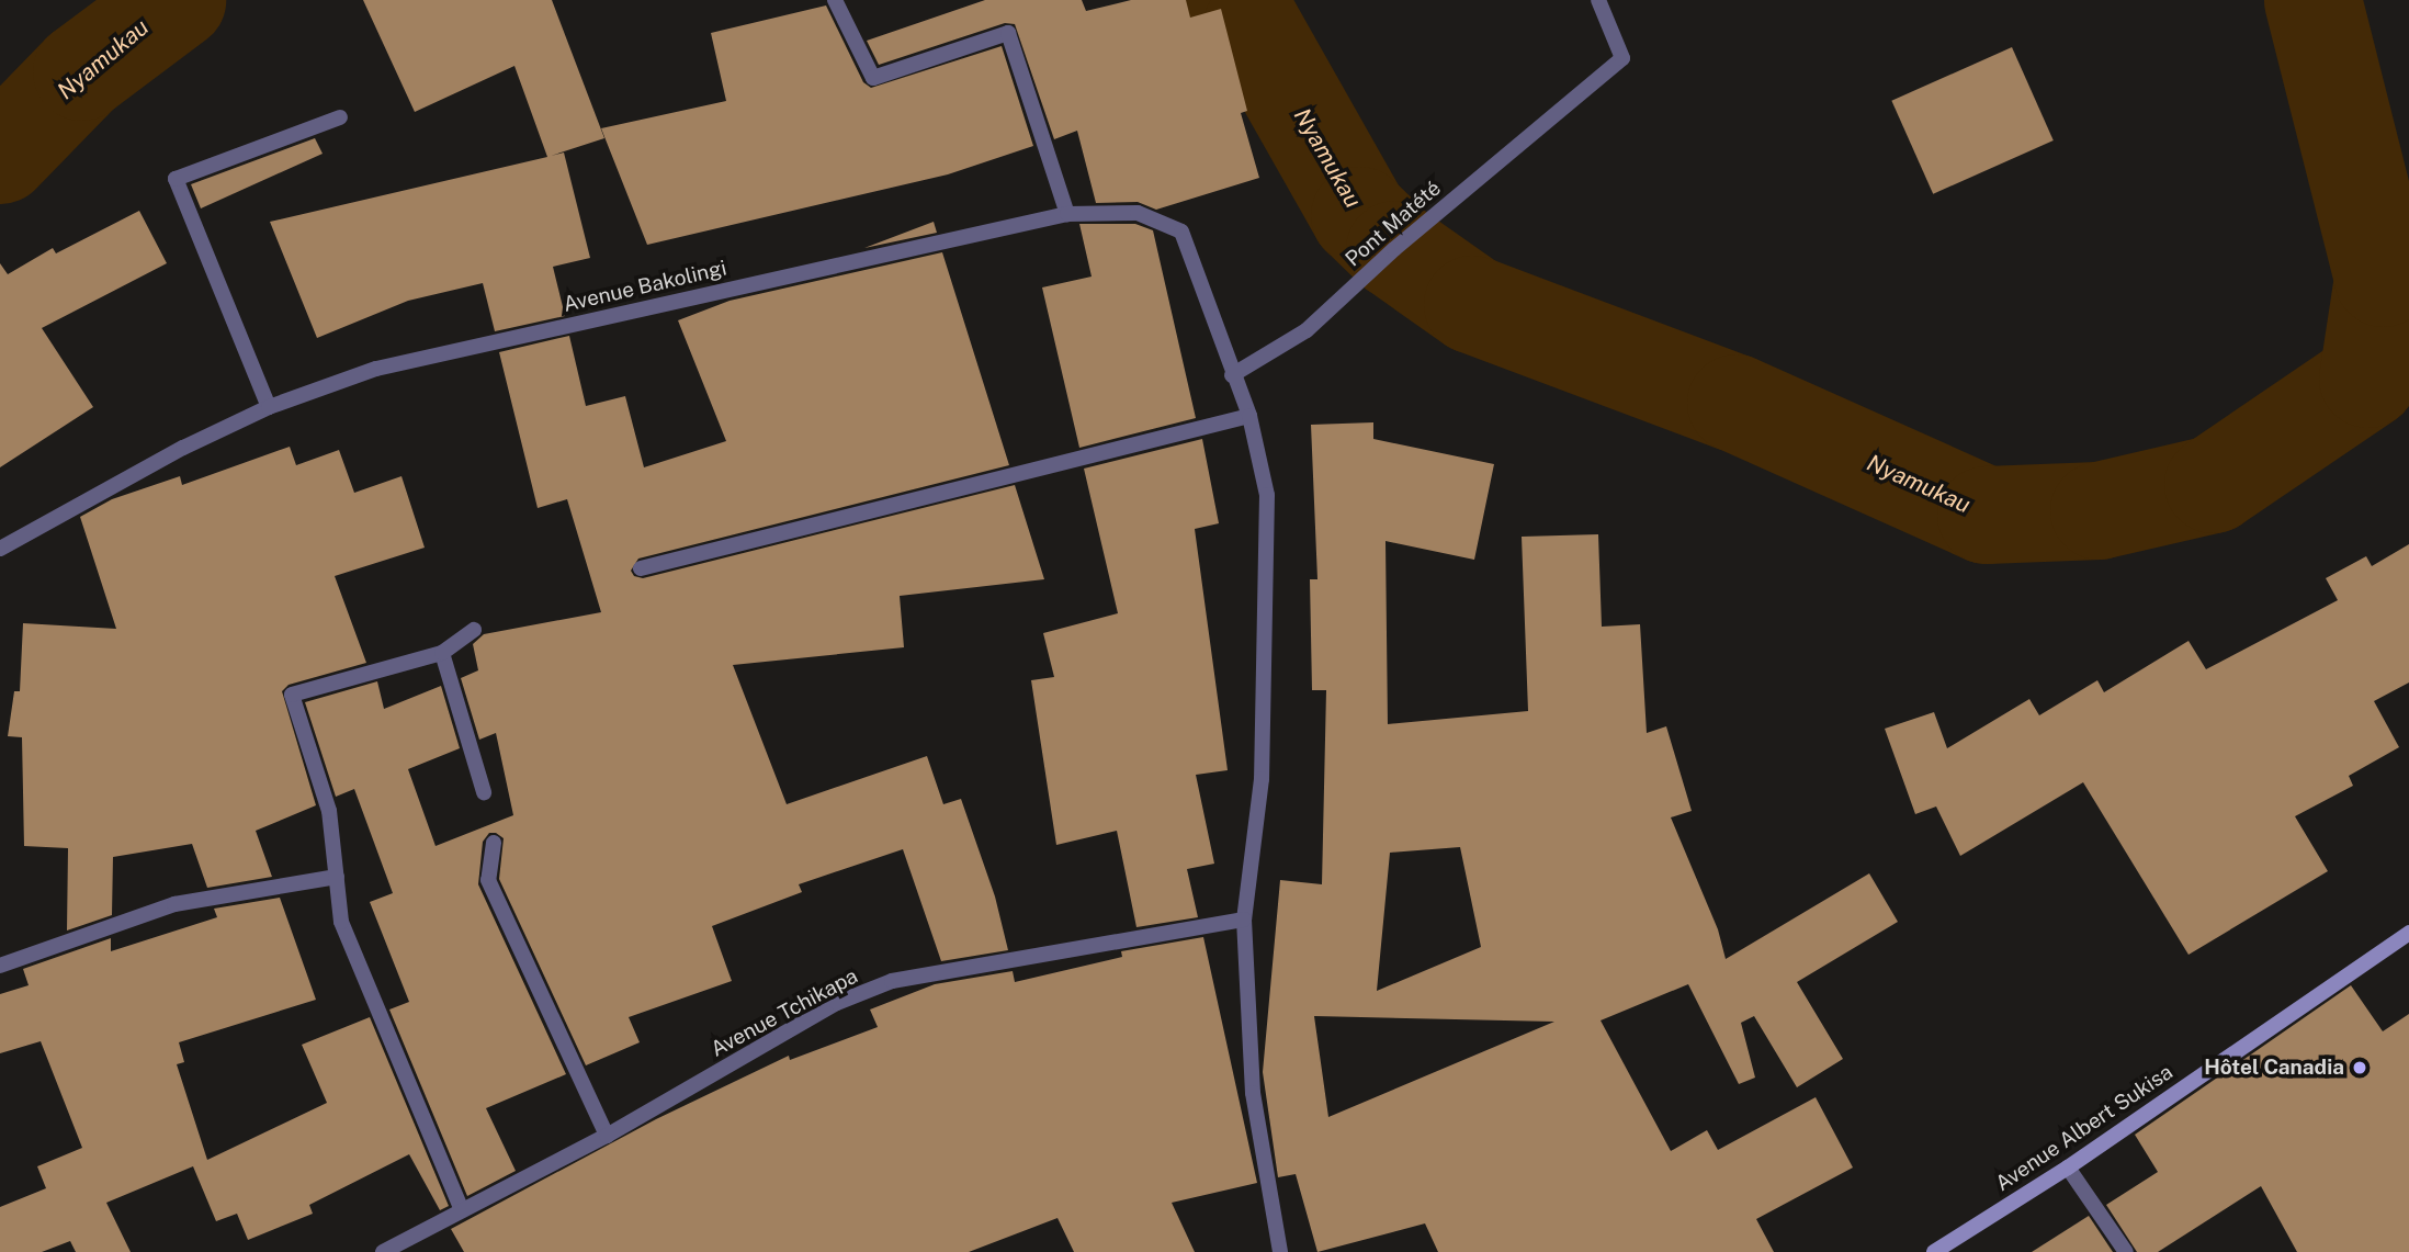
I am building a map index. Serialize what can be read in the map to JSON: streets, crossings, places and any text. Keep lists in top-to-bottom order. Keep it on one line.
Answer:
{"streets":{"street":["Pont Matété","Avenue Bakolingi","Avenue Tchikapa","Avenue Albert Sukisa"]},"crossings":[["Pont Matété","Avenue Bakolingi"],["Avenue Bakolingi","Avenue Tchikapa"]],"water":["Nyamukau"],"places":["Hôtel Canadia"]}
